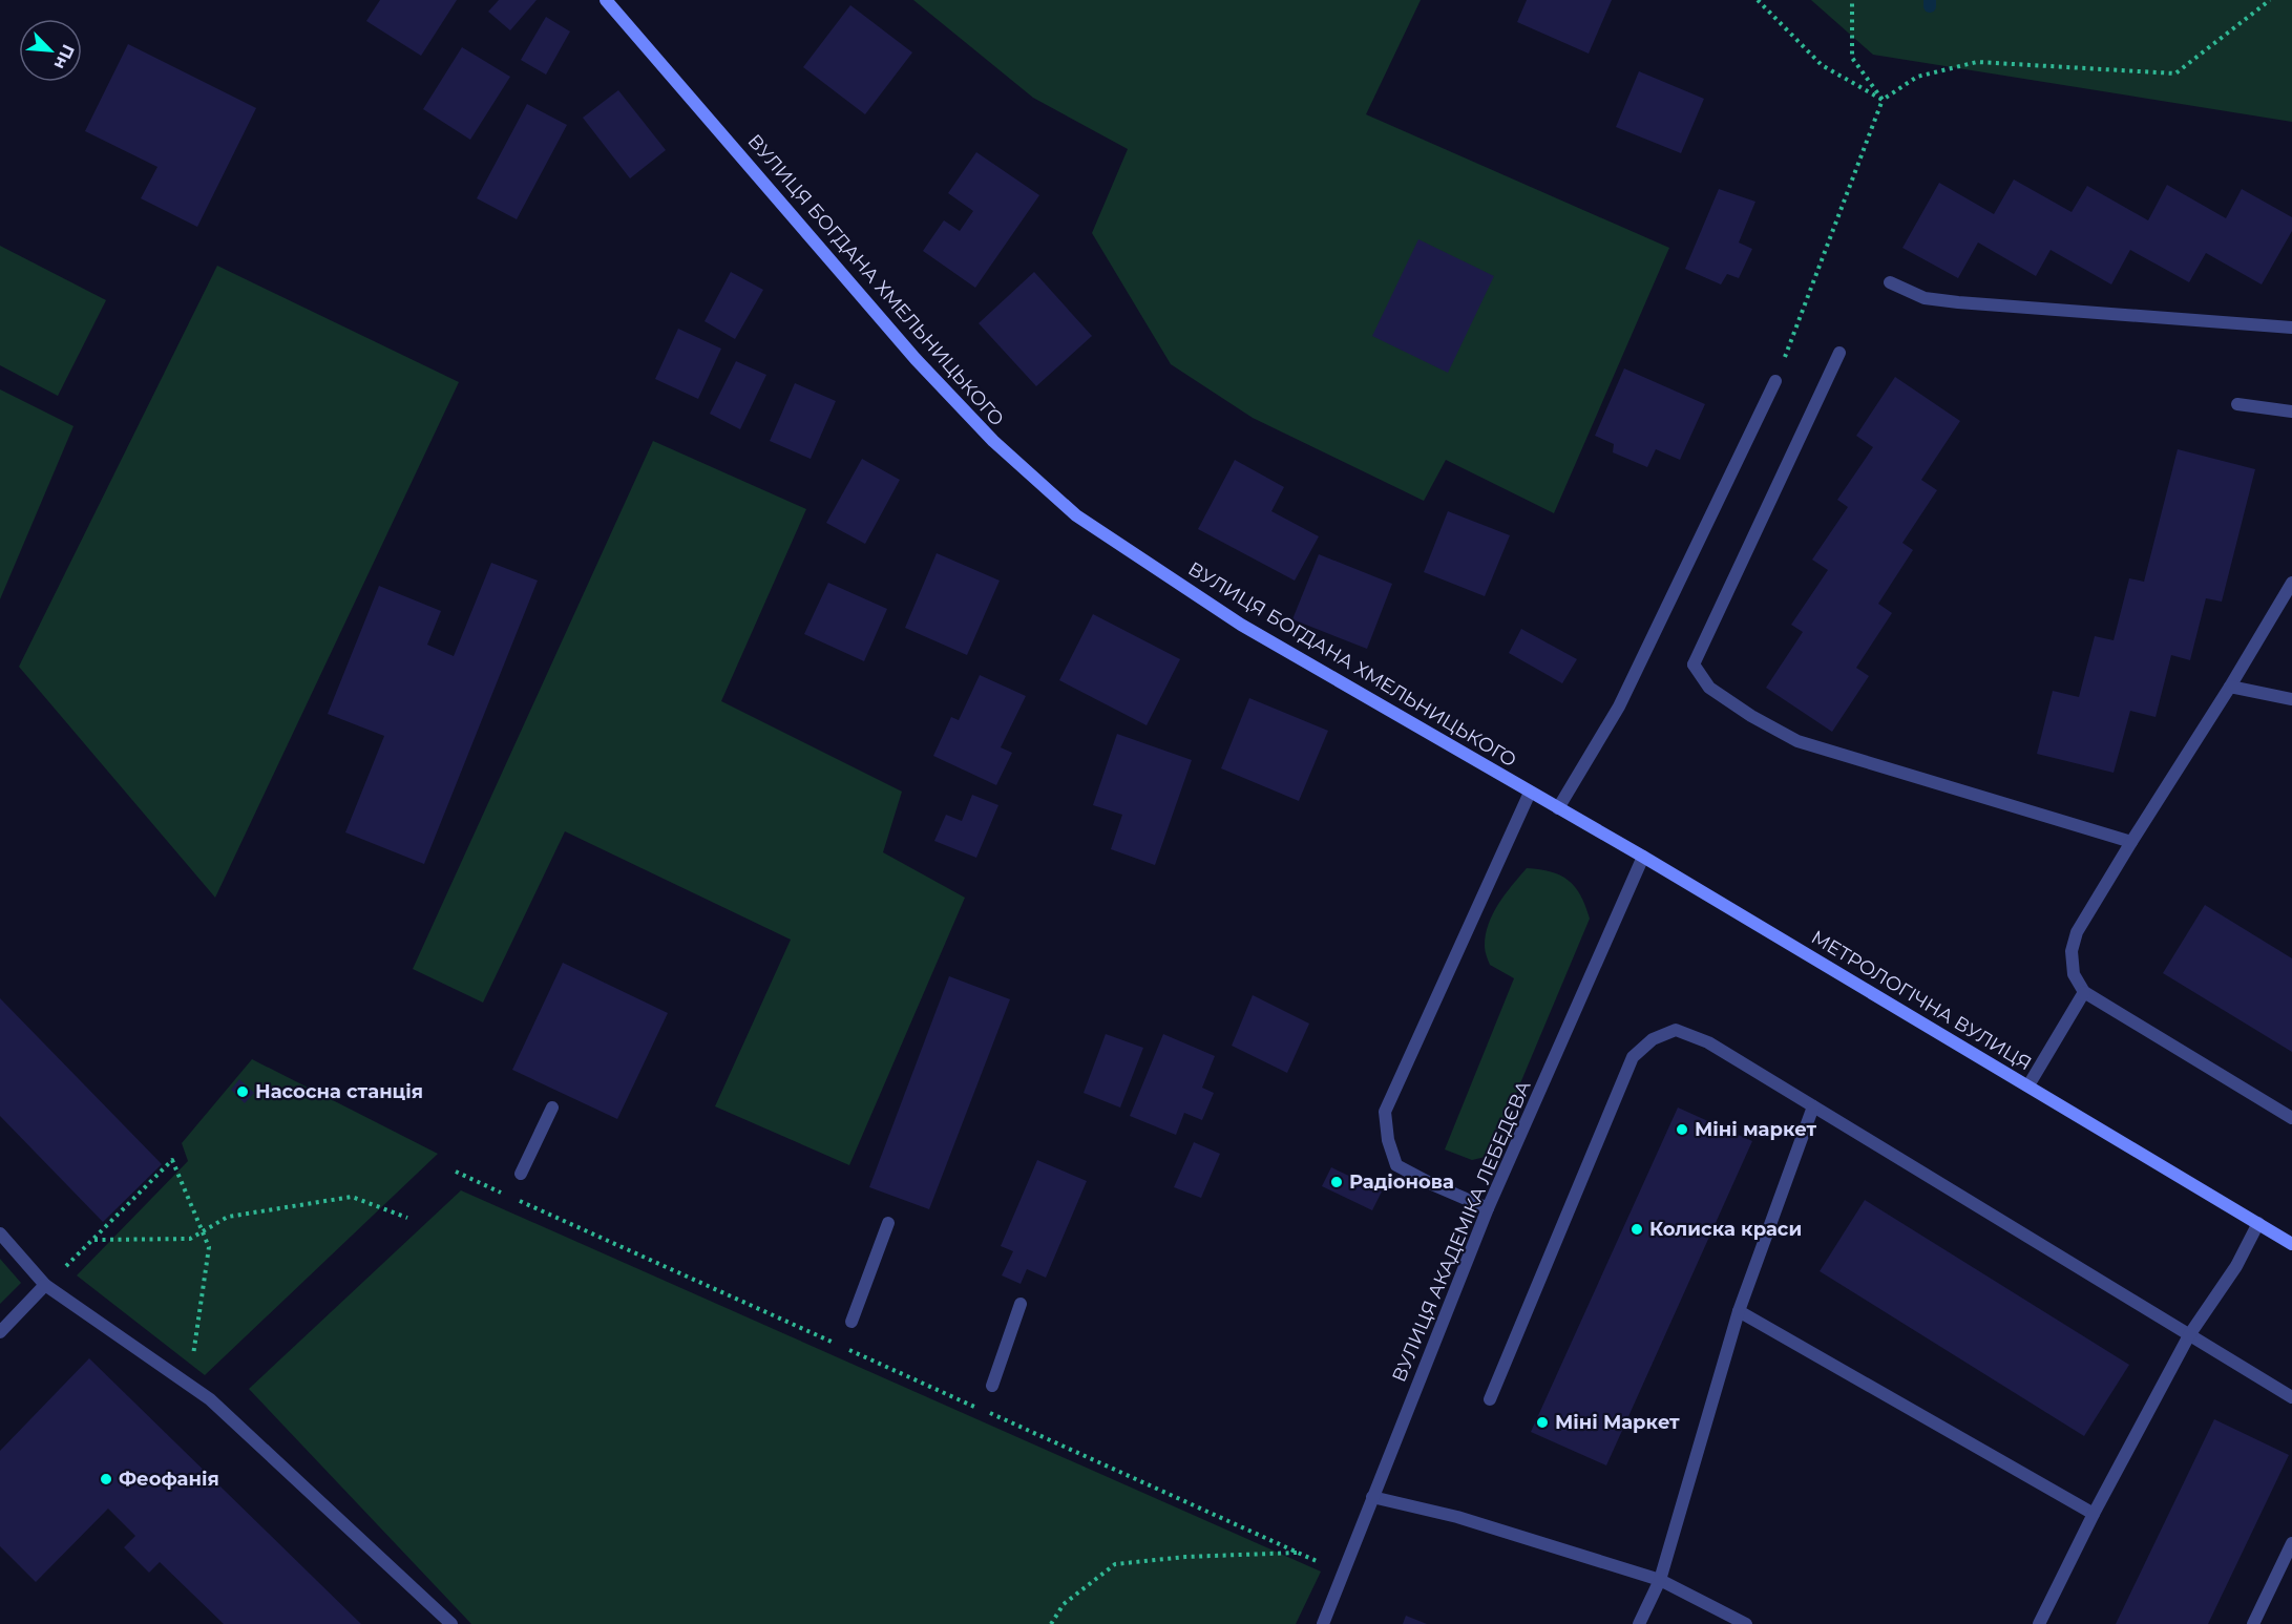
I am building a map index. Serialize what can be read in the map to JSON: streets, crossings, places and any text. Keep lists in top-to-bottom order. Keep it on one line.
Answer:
{"streets":{"street":["ВУЛИЦЯ БОГДАНА ХМЕЛЬНИЦЬКОГО","МЕТРОЛОГІЧНА ВУЛИЦЯ","ВУЛИЦЯ АКАДЕМІКА ЛЕБЕДЄВА"]},"crossings":[["ВУЛИЦЯ БОГДАНА ХМЕЛЬНИЦЬКОГО","МЕТРОЛОГІЧНА ВУЛИЦЯ"],["МЕТРОЛОГІЧНА ВУЛИЦЯ","ВУЛИЦЯ АКАДЕМІКА ЛЕБЕДЄВА"]],"places":["Насосна станція","Міні маркет","Радіонова","Колиска краси","Міні Маркет","Феофанія"],"north":"bottom right"}
